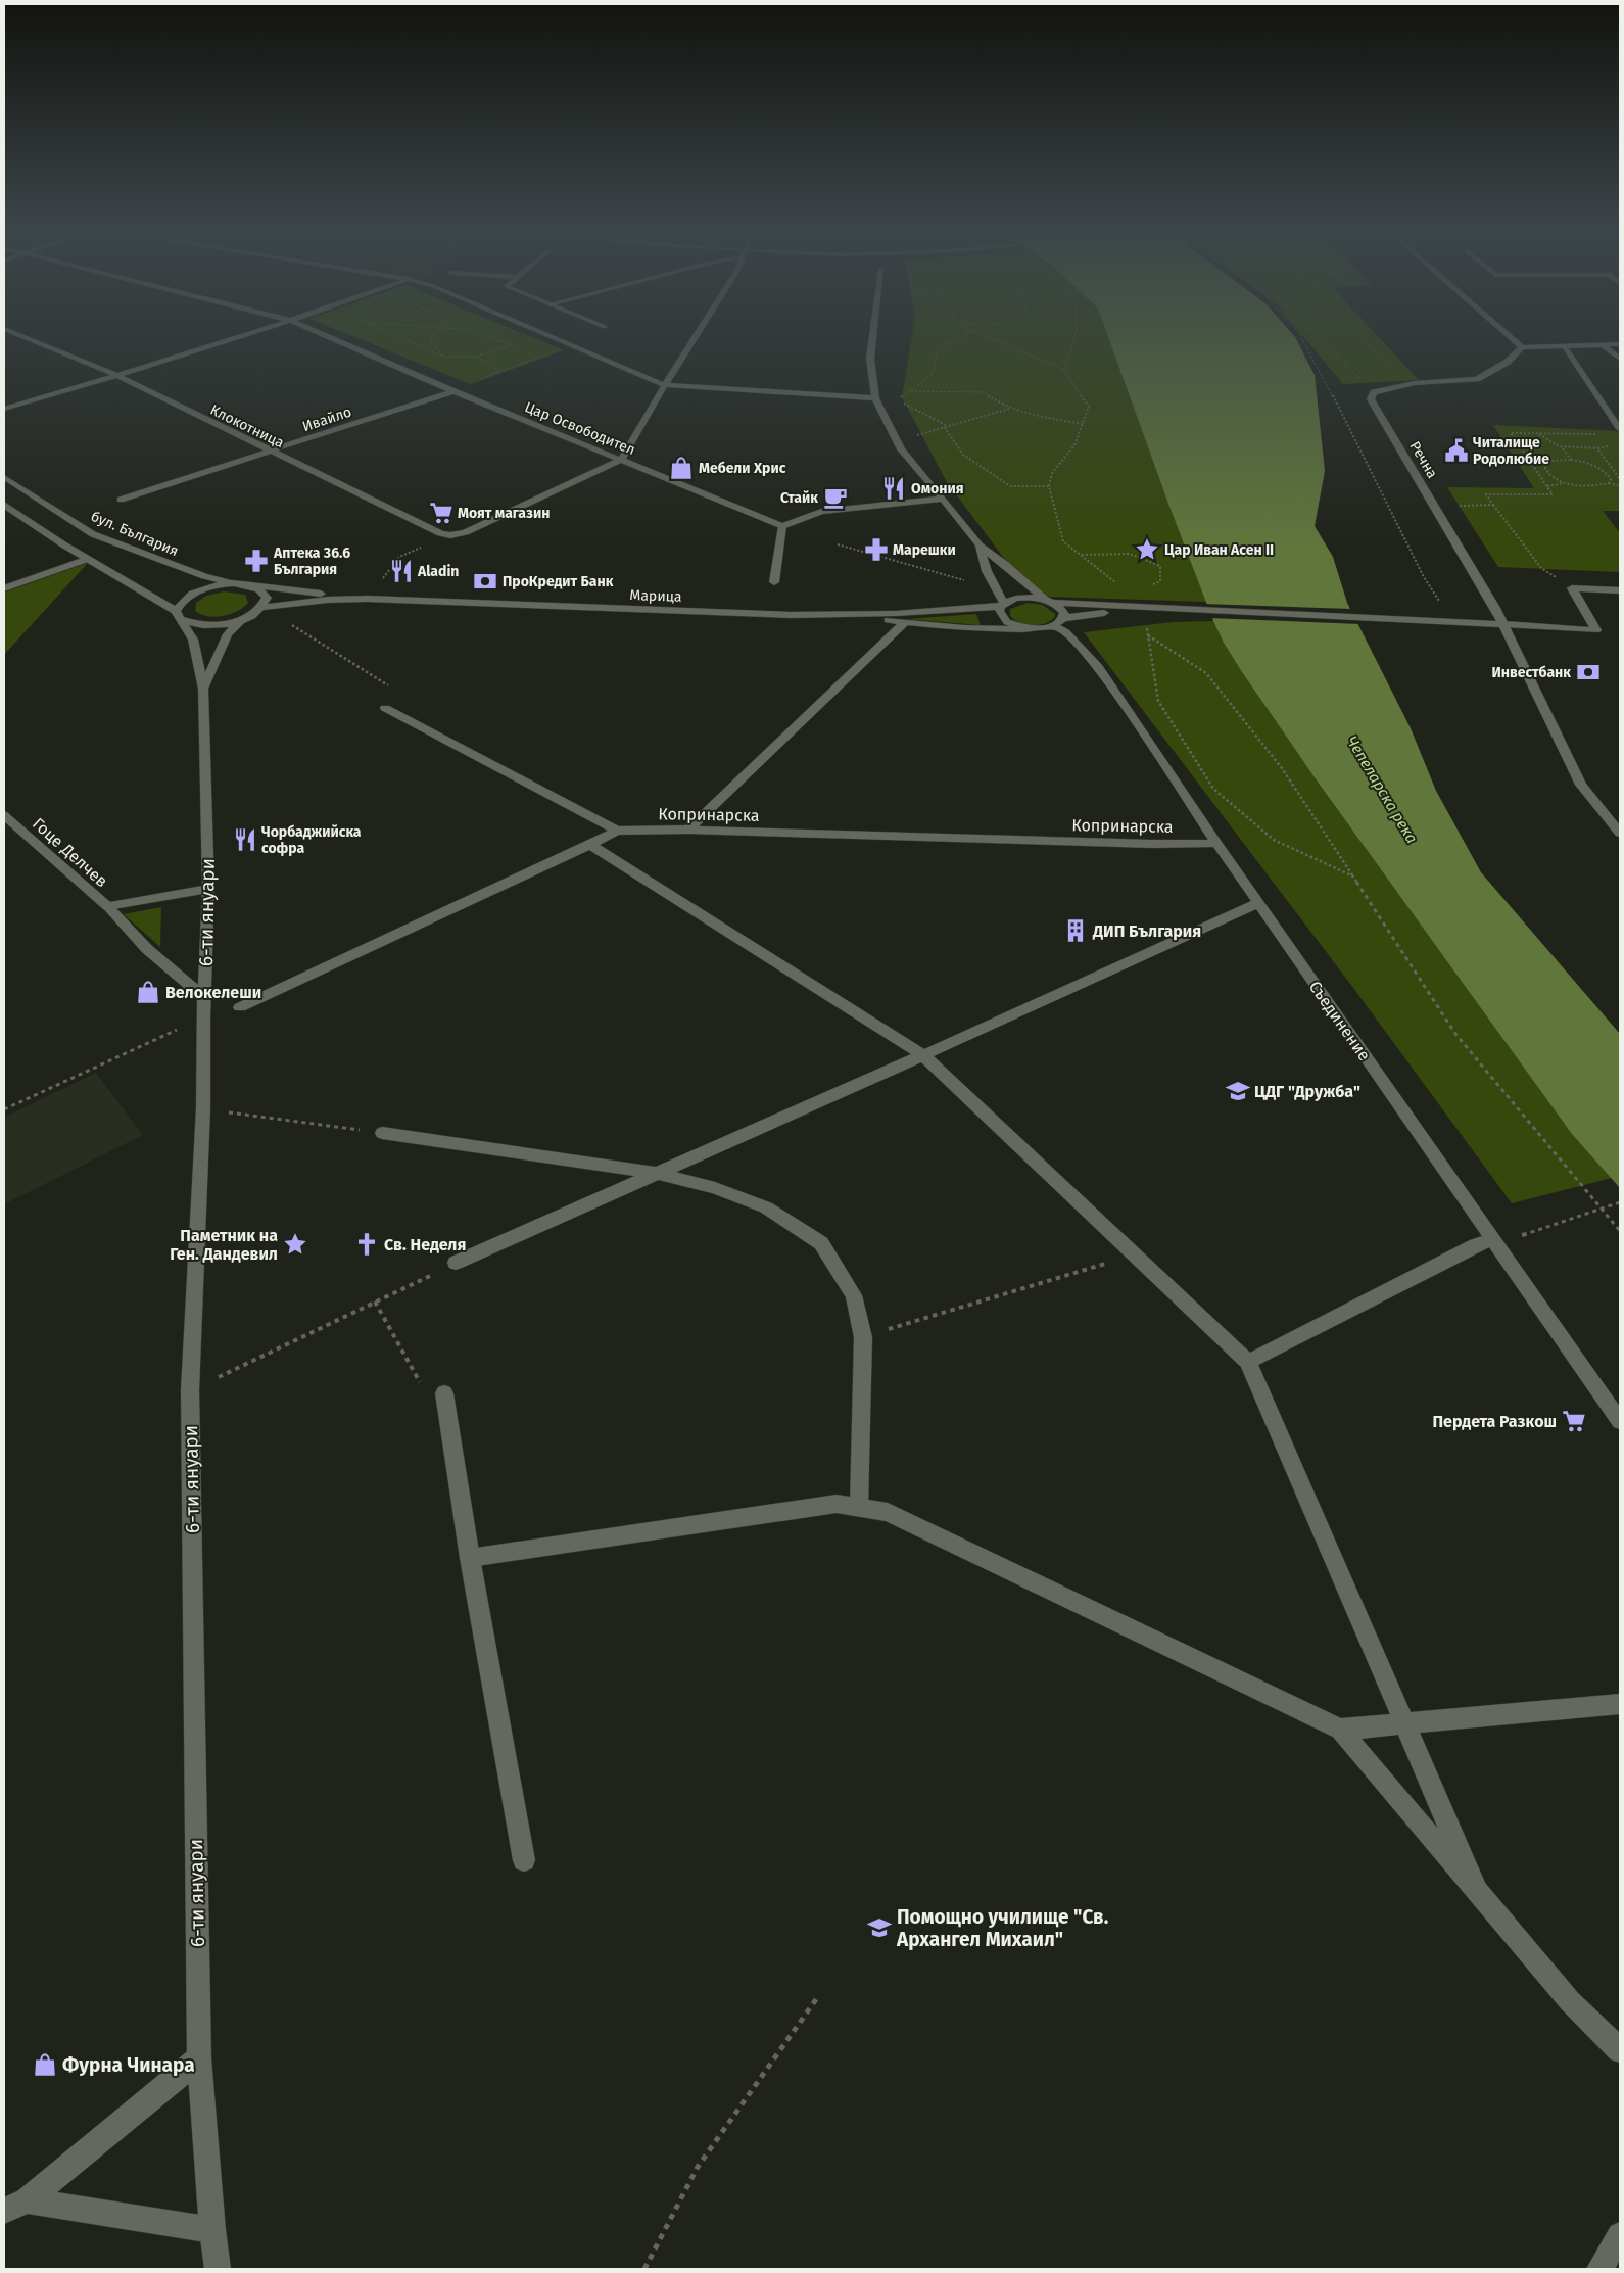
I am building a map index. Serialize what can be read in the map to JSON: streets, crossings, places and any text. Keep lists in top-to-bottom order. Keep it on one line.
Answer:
{"streets":{"street":["Ивайло","Клокотница","Цар Освободител","Речна","бул. България","Марица","Копринарска","Гоце Делчев","6-ти януари","Съединение"]},"crossings":[["Ивайло","Клокотница"],["Ивайло","Цар Освободител"],["Копринарска","Съединение"],["Гоце Делчев","6-ти януари"]],"water":["Чепеларска река"],"places":{"public building":["Читалище Родолюбие"],"shop":["Мебели Хрис","Велокелеши","Фурна Чинара"],"restaurant":["Омония","Aladin","Чорбаджийска софра"],"cafe":["Стайк"],"supermarket":["Моят магазин","Пердета Разкош"],"pharmacy":["Марешки","Аптека 36.6 България"],"place":["Цар Иван Асен II","Паметник на Ген. Дандевил"],"bank":["ПроКредит Банк","Инвестбанк"],"building":["ДИП България"],"school or university":["ЦДГ \"Дружба\"","Помощно училище \"Св. Архангел Михаил\""],"church":["Св. Неделя"]}}
